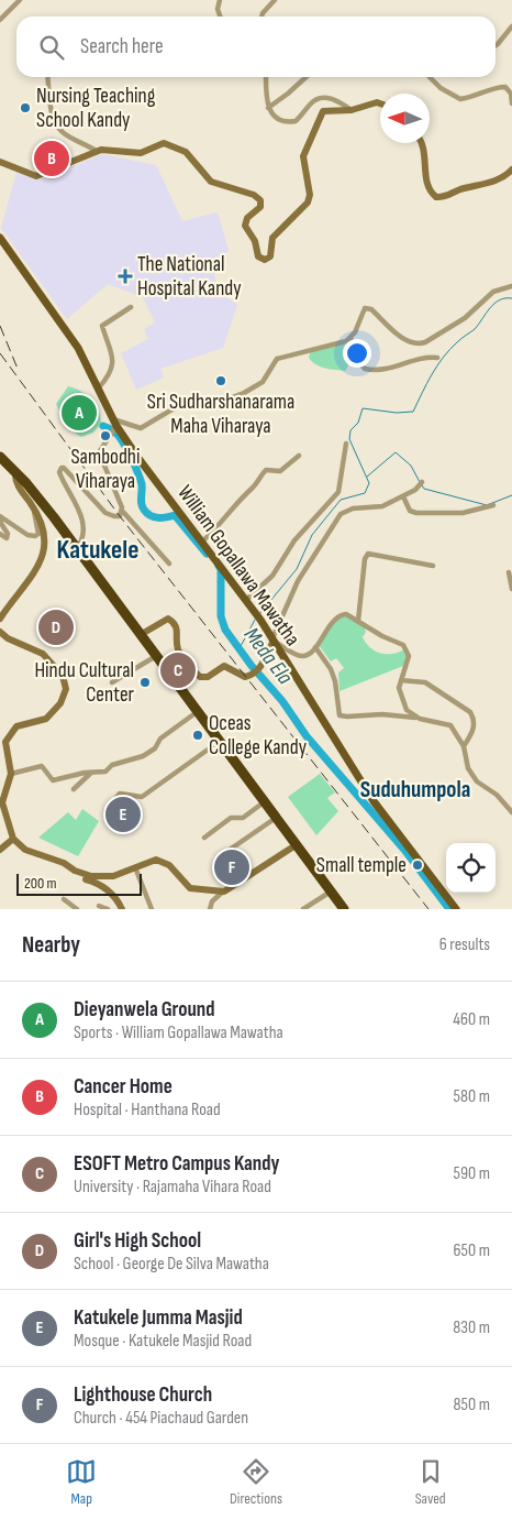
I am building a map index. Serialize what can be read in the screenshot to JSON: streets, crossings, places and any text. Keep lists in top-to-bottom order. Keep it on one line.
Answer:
{"streets":{"main road":["William Gopallawa Mawatha"]},"districts":["Katukele","Suduhumpola"],"water":["Meda Ela"],"places":{"other":["Nursing Teaching School Kandy","Sri Sudharshanarama Maha Viharaya","Sambodhi Viharaya","Hindu Cultural Center","Oceas College Kandy","Small temple"],"health":["The National Hospital Kandy"]},"scale_bar":"200 m","north":"left","page":{"search":"Search here","pins":["B","A","D","C","E","F"],"scale":"200 m","heading":["Nearby","6 results"],"list":[{"mark":"A","name":"Dieyanwela Ground","note":"Sports · William Gopallawa Mawatha","value":"460 m"},{"mark":"B","name":"Cancer Home","note":"Hospital · Hanthana Road","value":"580 m"},{"mark":"C","name":"ESOFT Metro Campus Kandy","note":"University · Rajamaha Vihara Road","value":"590 m"},{"mark":"D","name":"Girl's High School","note":"School · George De Silva Mawatha","value":"650 m"},{"mark":"E","name":"Katukele Jumma Masjid","note":"Mosque · Katukele Masjid Road","value":"830 m"},{"mark":"F","name":"Lighthouse Church","note":"Church · 454 Piachaud Garden","value":"850 m"}],"nav":["Map","Directions","Saved"]}}
